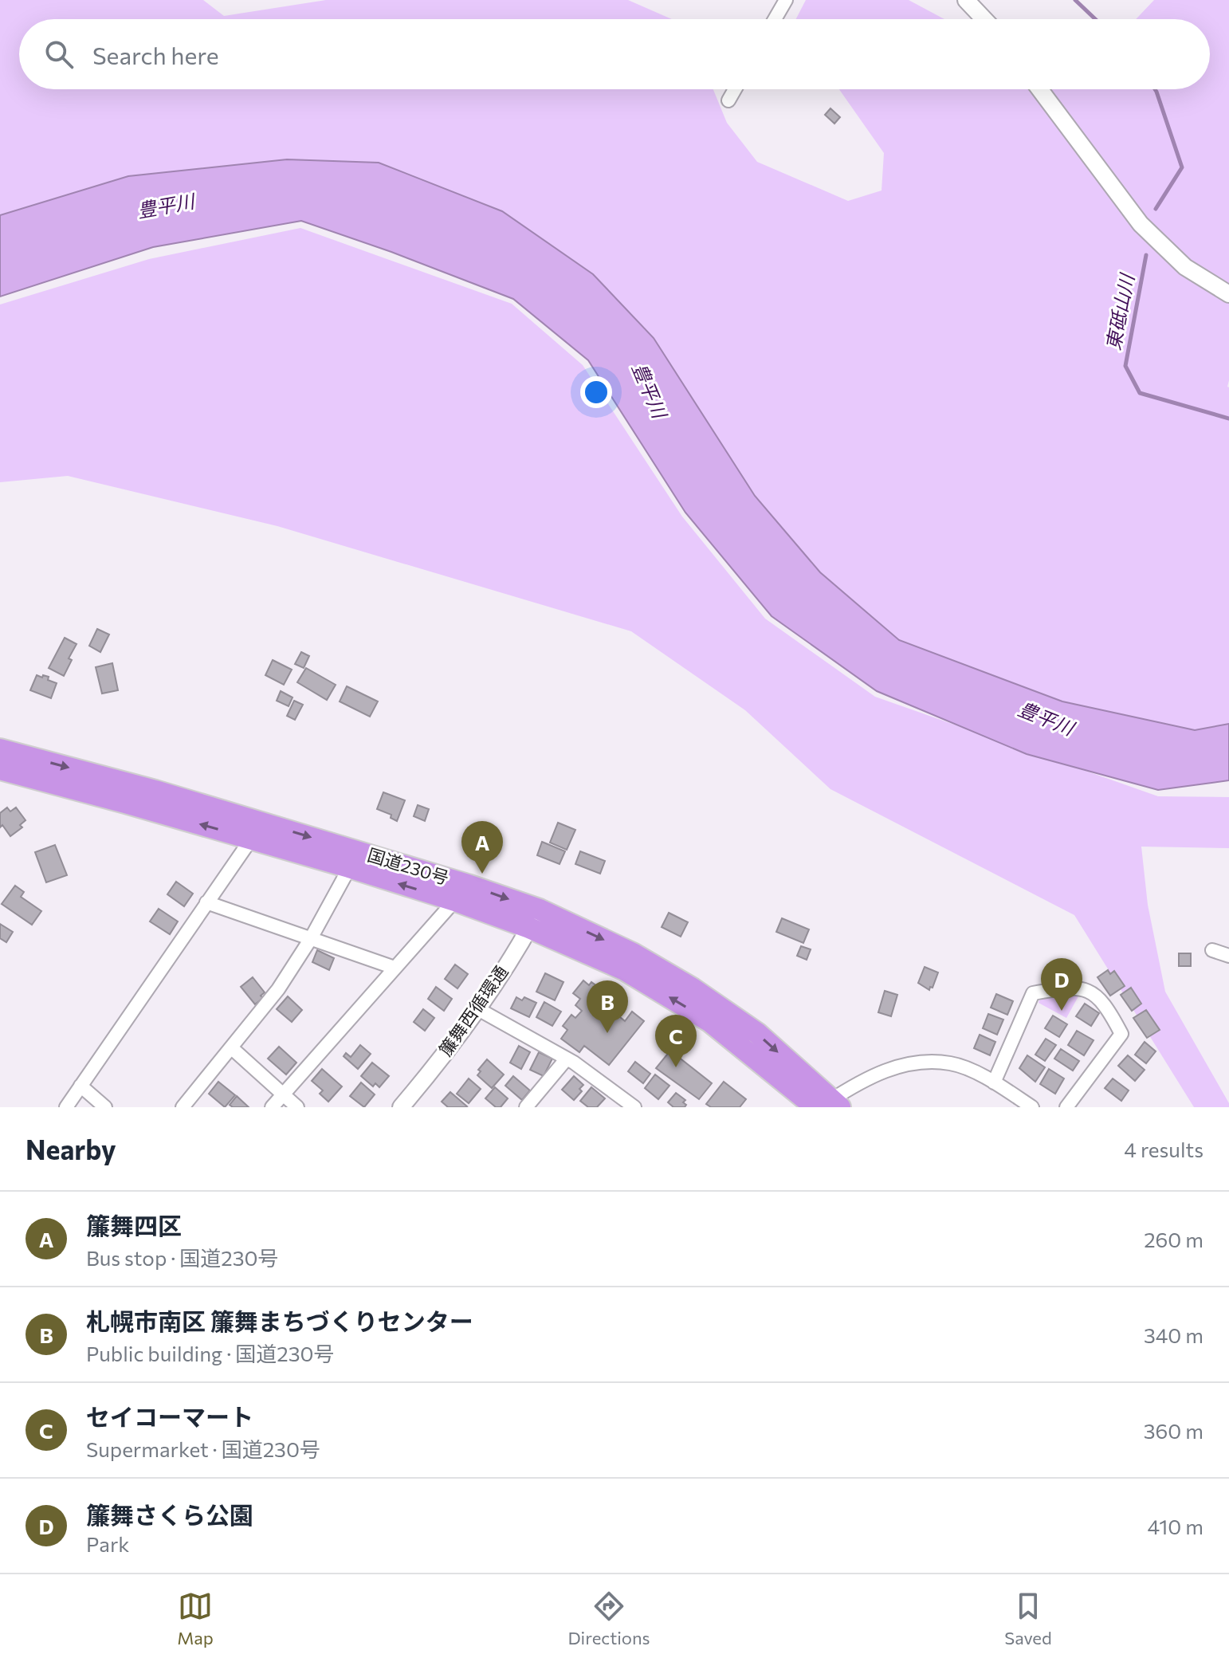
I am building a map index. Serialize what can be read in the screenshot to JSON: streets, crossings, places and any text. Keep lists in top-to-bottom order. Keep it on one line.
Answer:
{"streets":{"highway":["国道230号"],"street":["簾舞西循環通"]},"crossings":[["国道230号","簾舞西循環通"]],"water":["豊平川","東砥山川"],"page":{"search":"Search here","pins":["A","D","B","C"],"heading":["Nearby","4 results"],"list":[{"mark":"A","name":"簾舞四区","note":"Bus stop · 国道230号","value":"260 m"},{"mark":"B","name":"札幌市南区 簾舞まちづくりセンター","note":"Public building · 国道230号","value":"340 m"},{"mark":"C","name":"セイコーマート","note":"Supermarket · 国道230号","value":"360 m"},{"mark":"D","name":"簾舞さくら公園","note":"Park","value":"410 m"}],"nav":["Map","Directions","Saved"]}}
